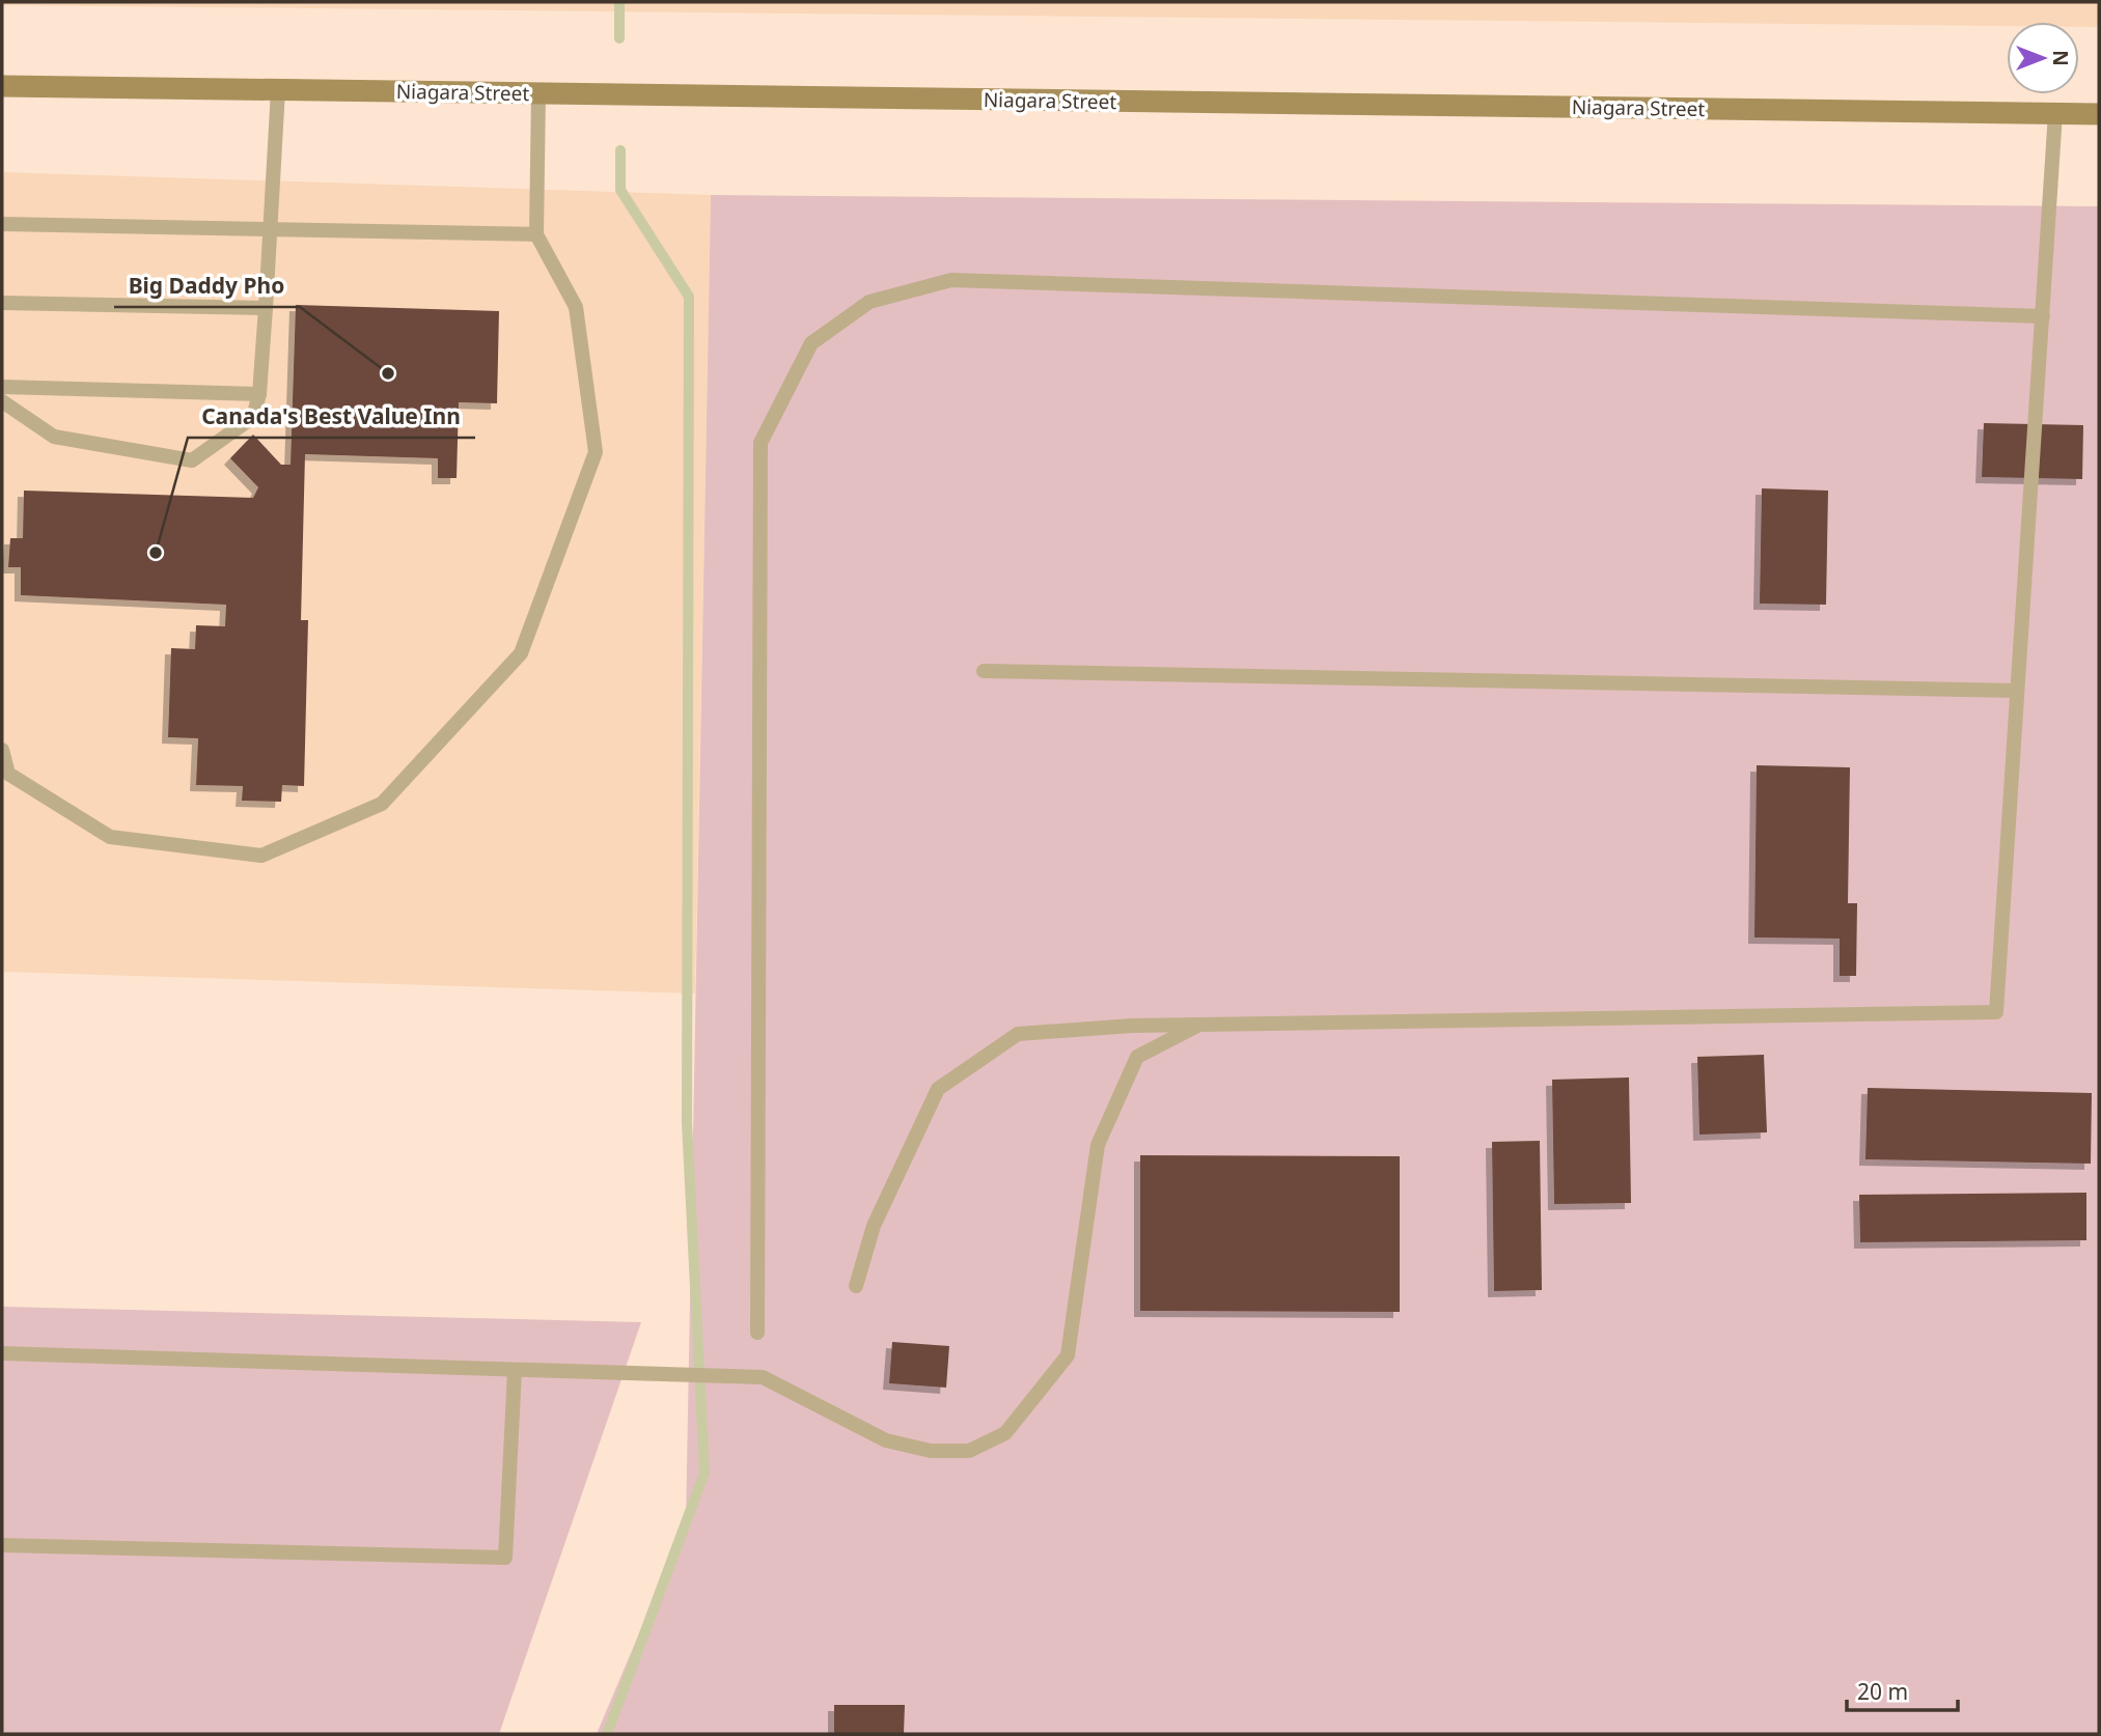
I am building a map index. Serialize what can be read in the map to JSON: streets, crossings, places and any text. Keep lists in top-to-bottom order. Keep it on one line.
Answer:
{"streets":{"main road":["Niagara Street"]},"places":["Big Daddy Pho","Canada's Best Value Inn"],"scale_bar":"20 m","north":"right"}
